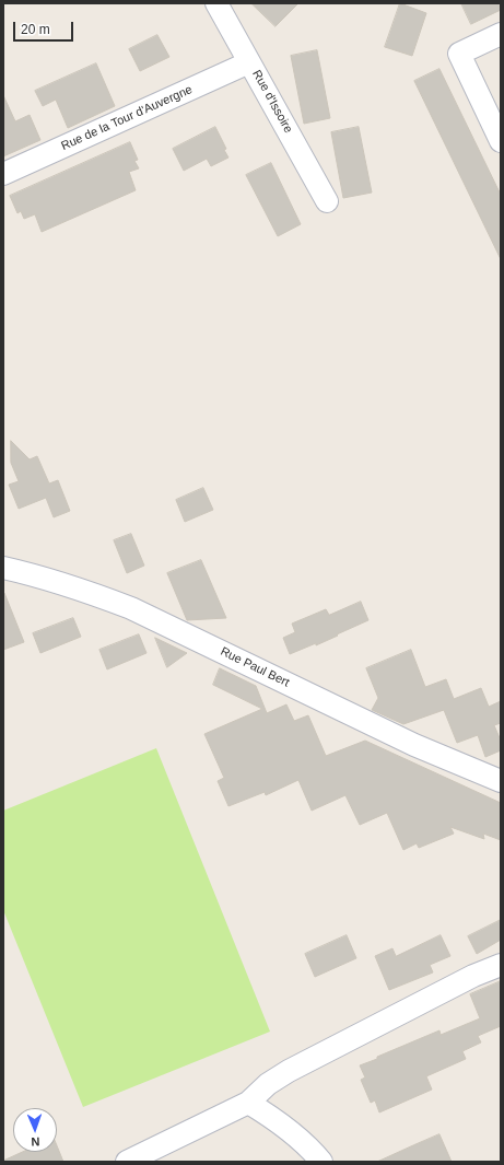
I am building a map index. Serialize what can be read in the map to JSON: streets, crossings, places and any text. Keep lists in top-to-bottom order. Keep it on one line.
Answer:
{"streets":{"street":["Rue d'Issoire","Rue de la Tour d'Auvergne","Rue Paul Bert"]},"crossings":[["Rue d'Issoire","Rue de la Tour d'Auvergne"]],"scale_bar":"20 m","north":"bottom"}
